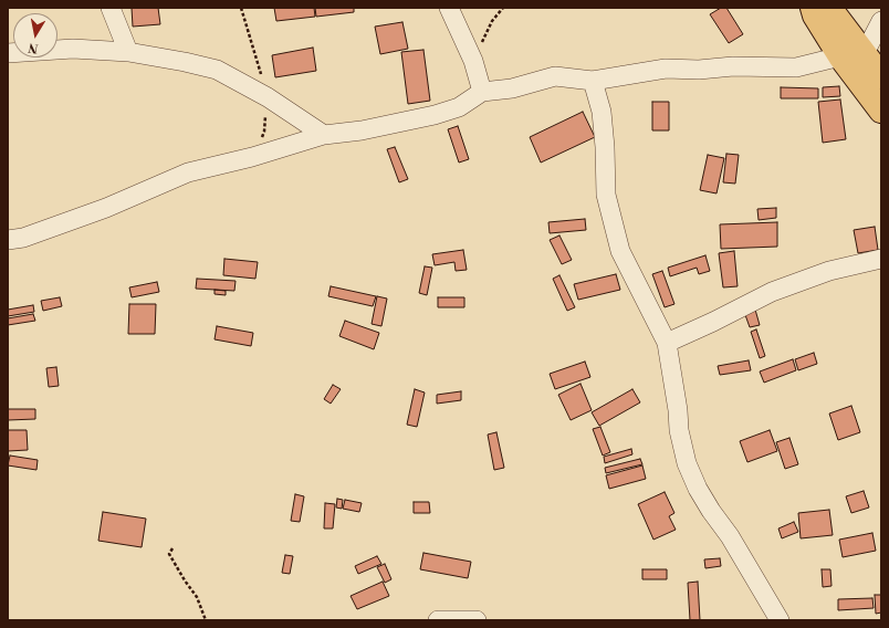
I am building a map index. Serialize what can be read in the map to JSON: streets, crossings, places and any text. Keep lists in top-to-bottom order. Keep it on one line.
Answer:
{"north":"bottom"}
